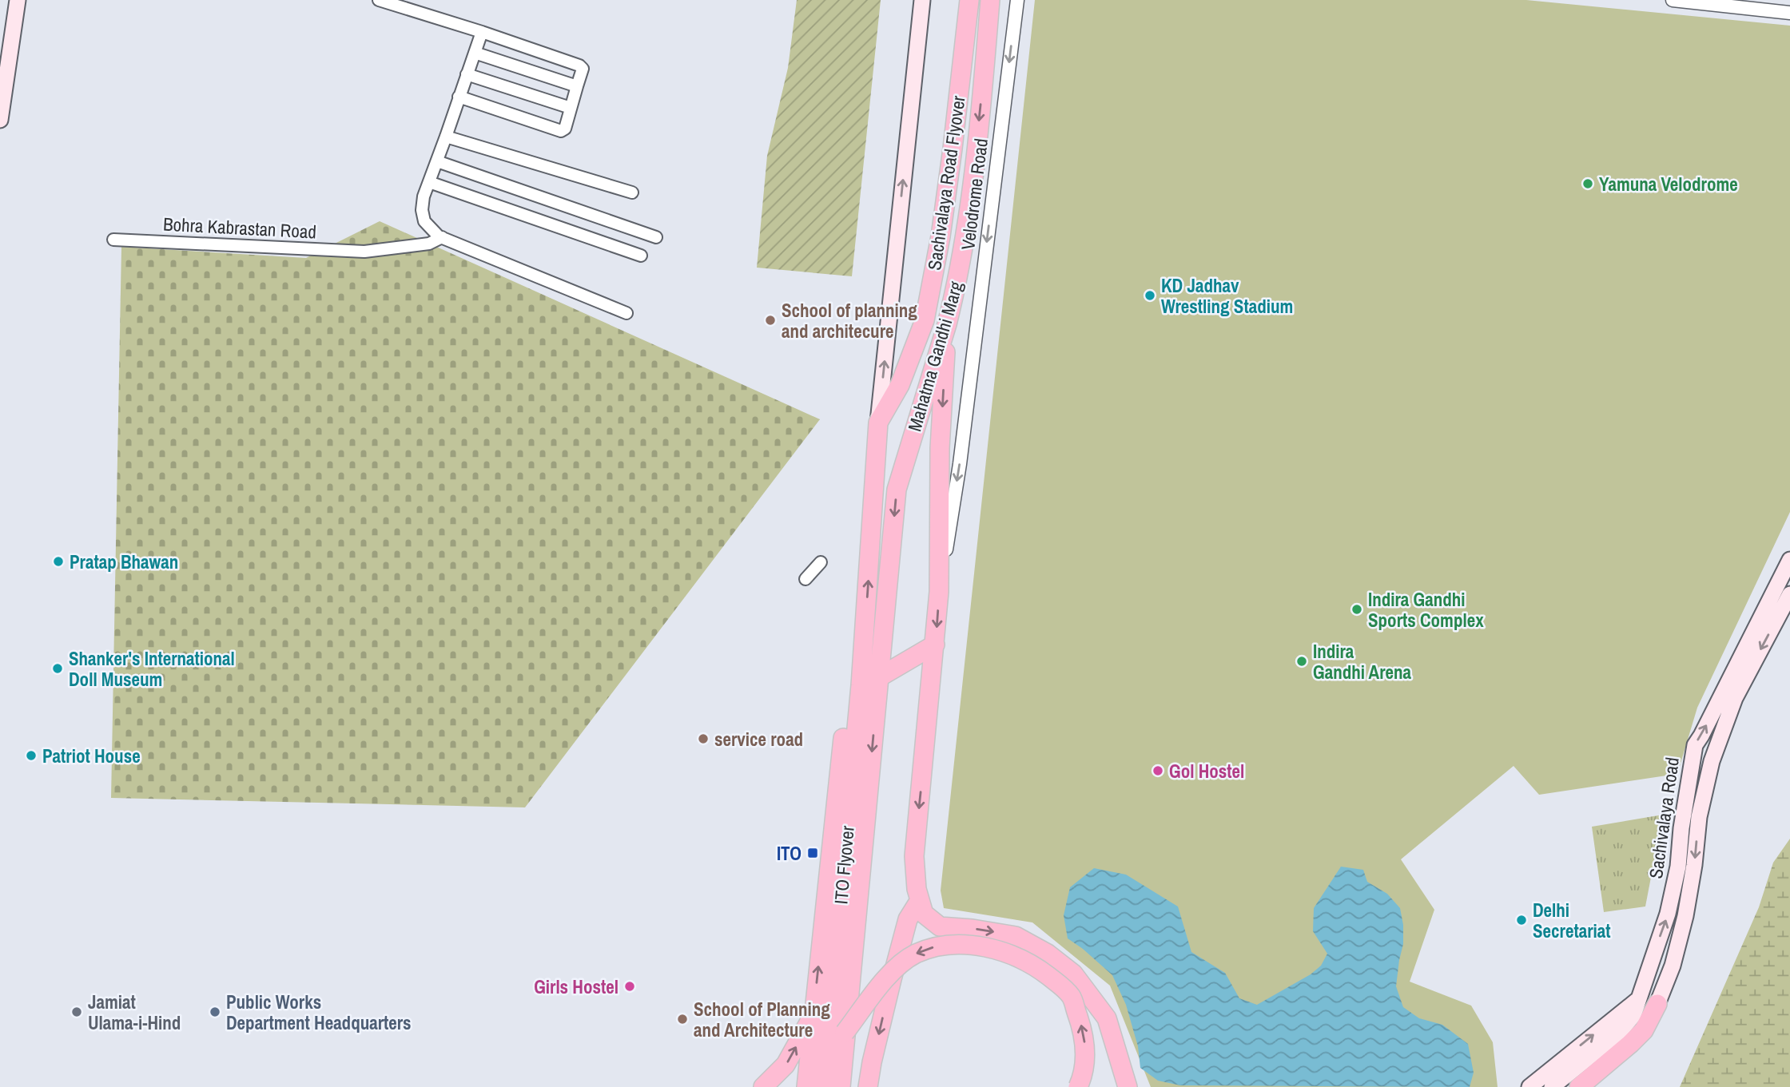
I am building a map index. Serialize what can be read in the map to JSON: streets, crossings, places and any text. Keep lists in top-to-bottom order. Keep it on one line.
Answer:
{"streets":{"highway":["Sachivalaya Road Flyover","Mahatma Gandhi Marg","ITO Flyover"],"main road":["Sachivalaya Road"],"street":["Velodrome Road","Bohra Kabrastan Road"]},"crossings":[["Sachivalaya Road Flyover","Mahatma Gandhi Marg"],["Mahatma Gandhi Marg","ITO Flyover"]],"one_way":["Velodrome Road"],"places":{"other":["Yamuna Velodrome","KD Jadhav Wrestling Stadium","School of planning and architecure","Pratap Bhawan","Indira Gandhi Sports Complex","Indira Gandhi Arena","Shanker's International Doll Museum","service road","Patriot House","Gol Hostel","Delhi Secretariat","Girls Hostel","Jamiat Ulama-i-Hind","Public Works Department Headquarters","School of Planning and Architecture"],"transit":["ITO"]}}
